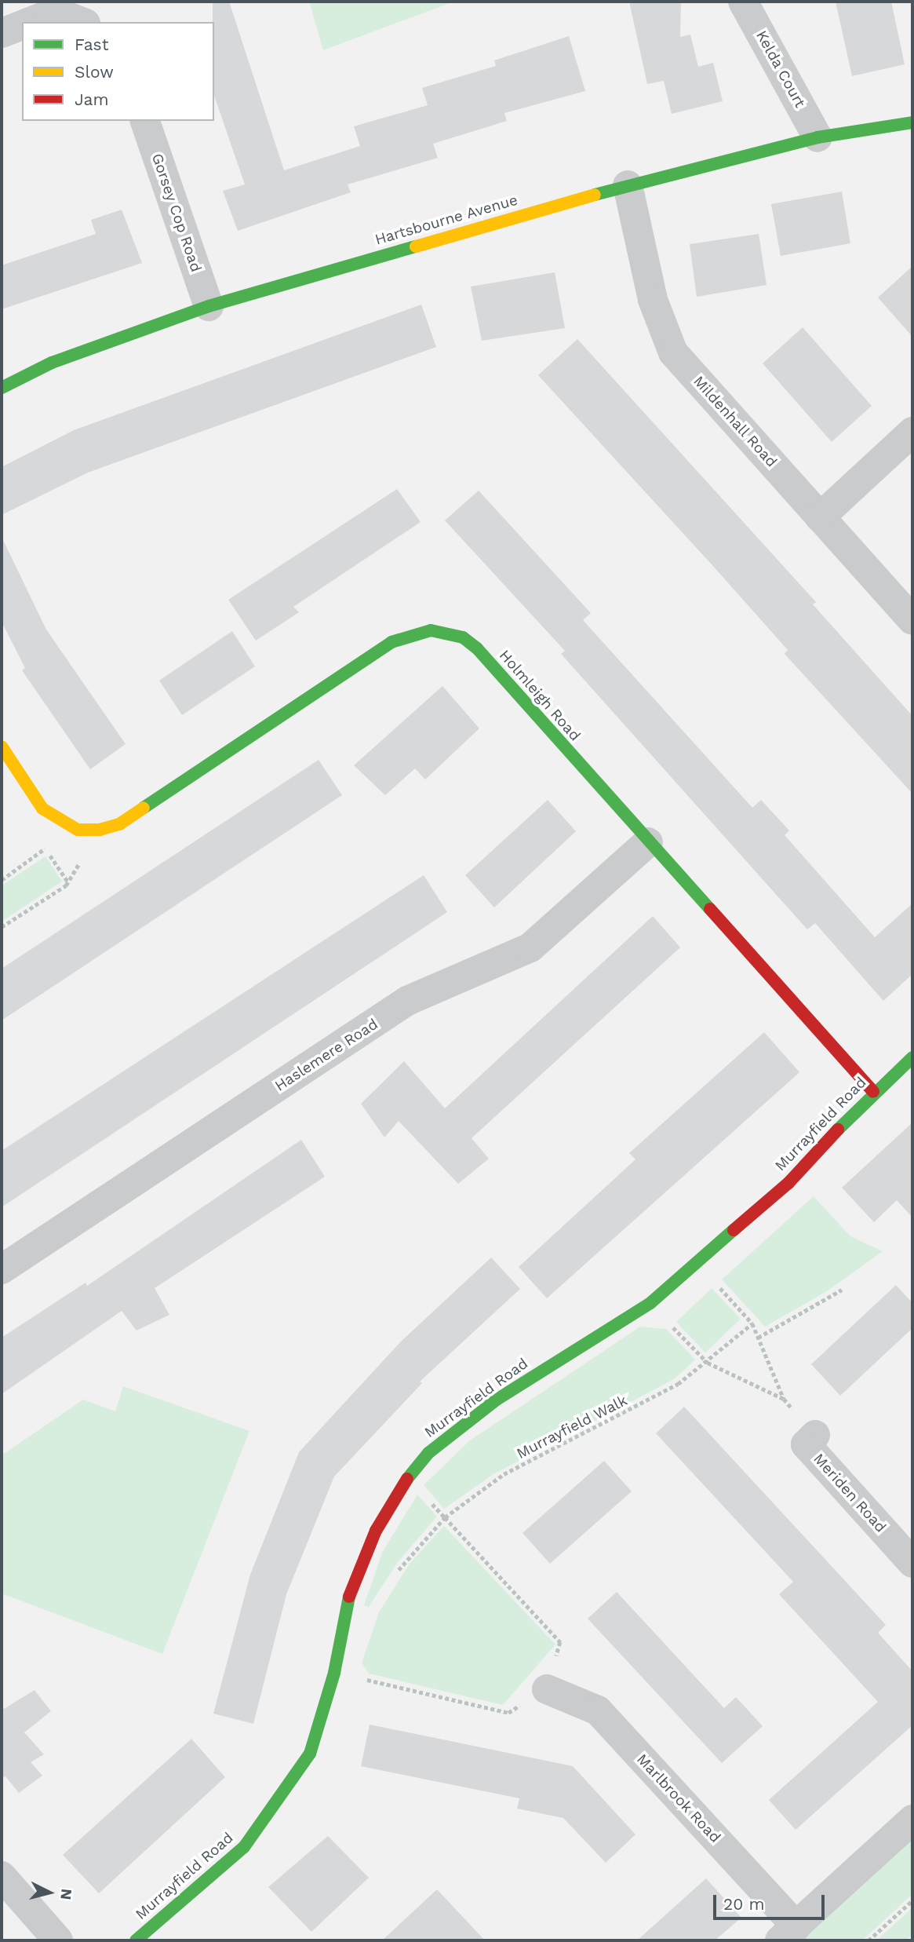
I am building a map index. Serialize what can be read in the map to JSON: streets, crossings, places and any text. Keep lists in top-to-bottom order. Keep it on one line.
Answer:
{"streets":{"street":["Kelda Court","Gorsey Cop Road","Hartsbourne Avenue","Mildenhall Road","Holmleigh Road","Haslemere Road","Murrayfield Road","Meriden Road","Marlbrook Road"],"path":["Murrayfield Walk"]},"crossings":[["Kelda Court","Hartsbourne Avenue"],["Gorsey Cop Road","Hartsbourne Avenue"],["Hartsbourne Avenue","Mildenhall Road"],["Holmleigh Road","Haslemere Road"],["Holmleigh Road","Murrayfield Road"],["Murrayfield Walk","Meriden Road"]],"legend":["Fast","Slow","Jam"],"scale_bar":"20 m","north":"right"}
